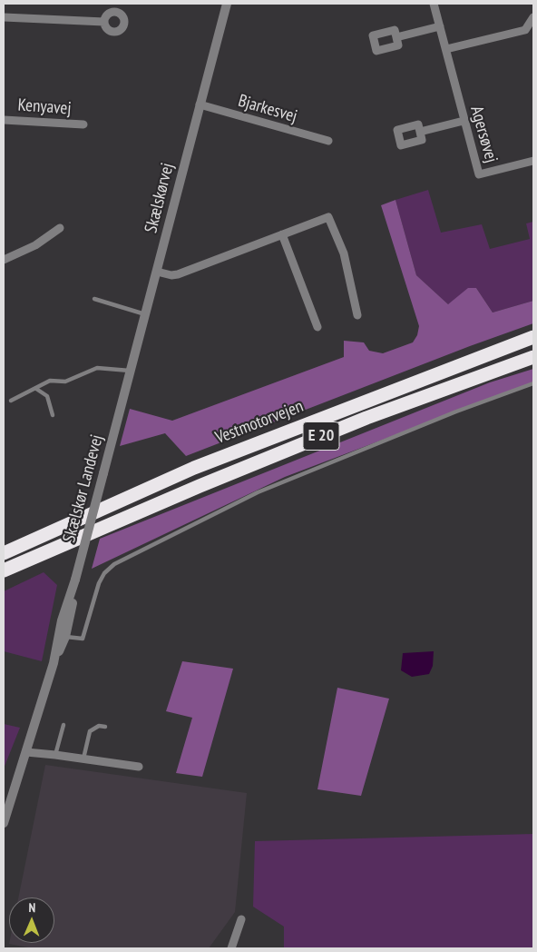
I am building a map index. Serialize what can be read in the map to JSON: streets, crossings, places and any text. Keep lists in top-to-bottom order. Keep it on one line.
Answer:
{"streets":{"highway":["Vestmotorvejen","E 20"],"street":["Kenyavej","Bjarkesvej","Agersøvej","Skælskørvej","Skælskør Landevej"]},"crossings":[["Bjarkesvej","Skælskørvej"],["Skælskørvej","Skælskør Landevej"]],"north":"top"}
